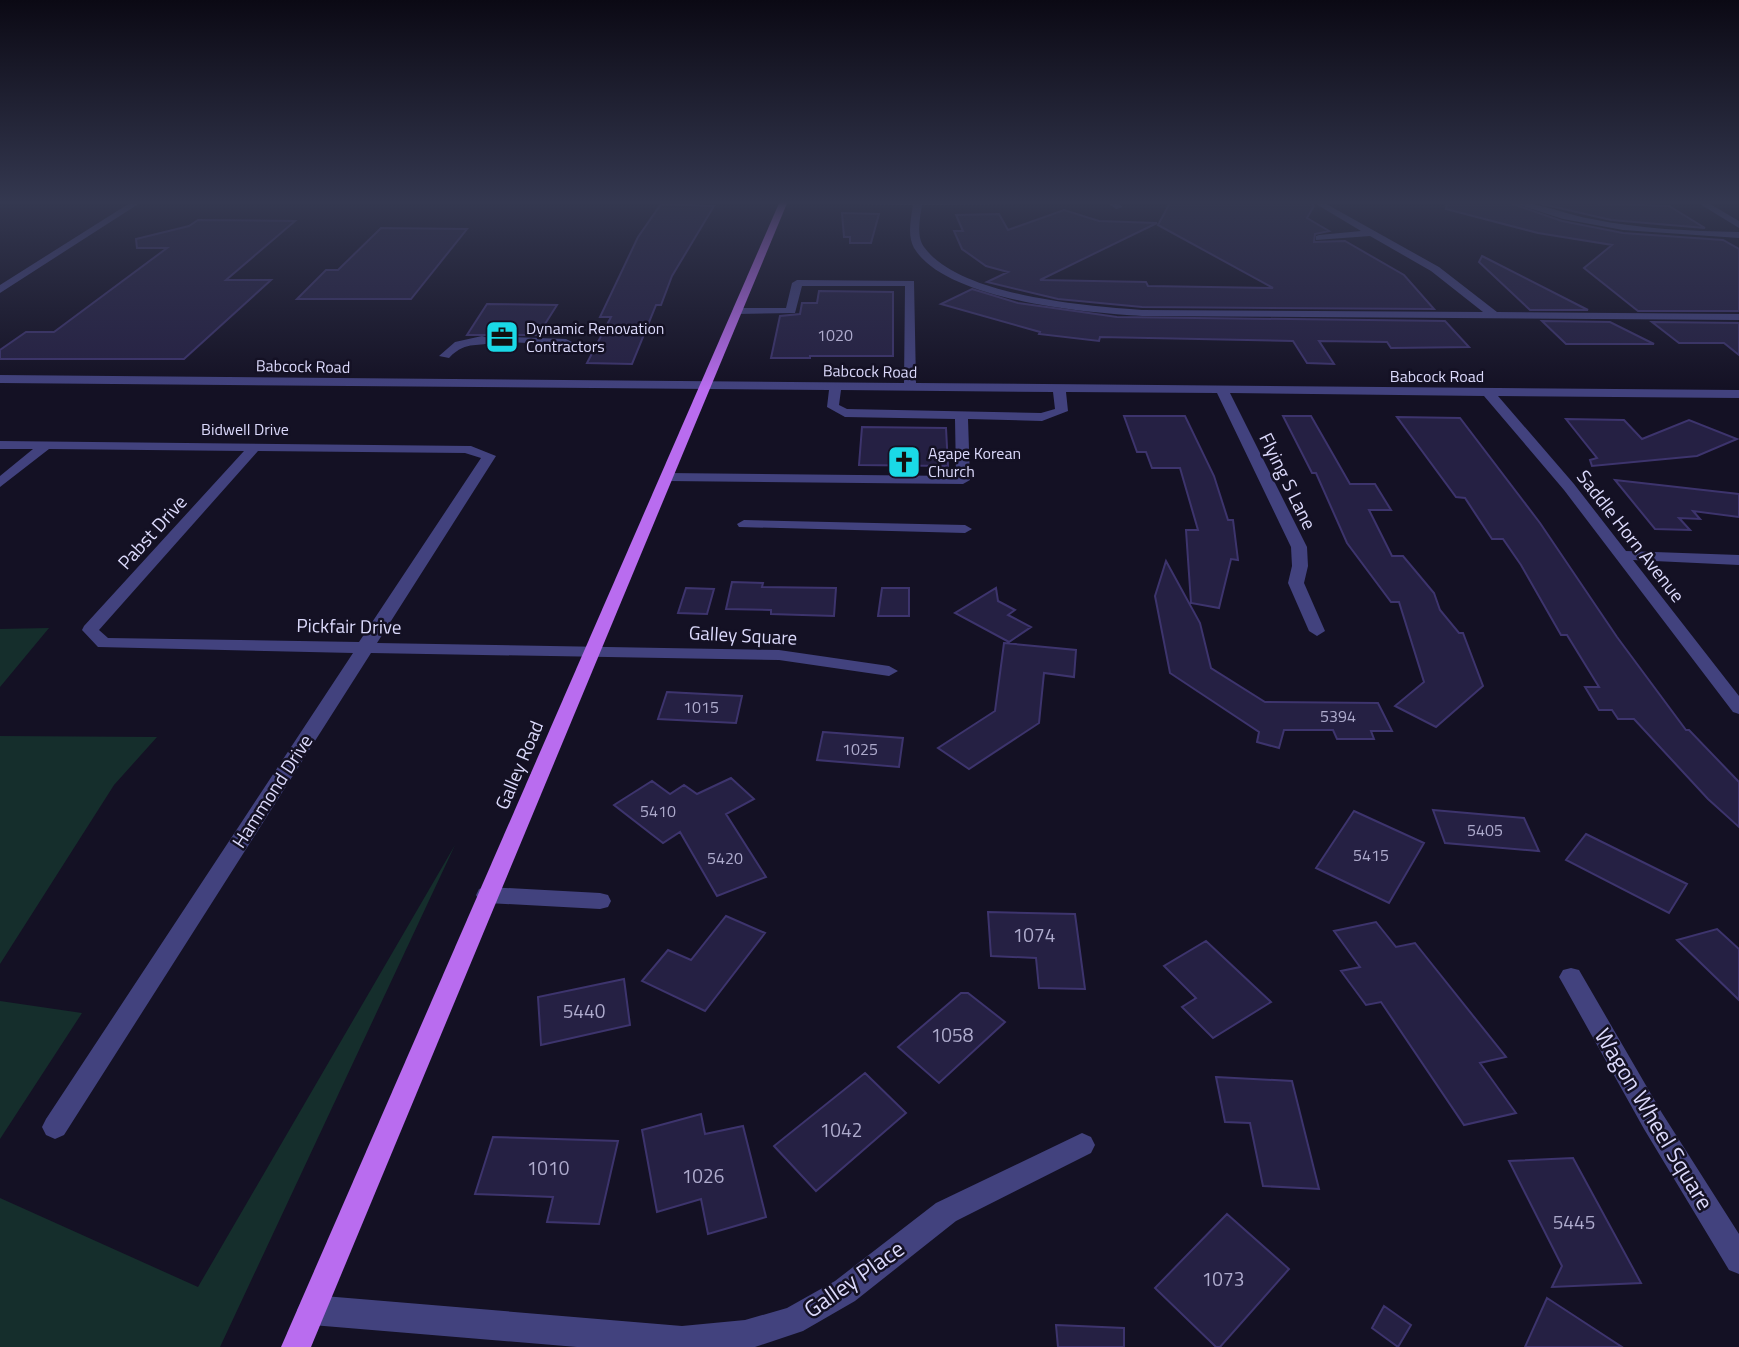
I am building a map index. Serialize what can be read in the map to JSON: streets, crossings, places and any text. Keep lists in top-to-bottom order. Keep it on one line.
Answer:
{"streets":{"main road":["Galley Road"],"street":["Babcock Road","Bidwell Drive","Flying S Lane","Pabst Drive","Saddle Horn Avenue","Pickfair Drive","Galley Square","Hammond Drive","Wagon Wheel Square","Galley Place"]},"crossings":[["Babcock Road","Flying S Lane"],["Babcock Road","Saddle Horn Avenue"],["Babcock Road","Galley Road"],["Bidwell Drive","Pabst Drive"],["Bidwell Drive","Hammond Drive"],["Pabst Drive","Pickfair Drive"],["Pickfair Drive","Galley Square"],["Pickfair Drive","Galley Road"],["Pickfair Drive","Hammond Drive"],["Galley Square","Galley Road"],["Galley Road","Galley Place"]],"places":{"office":["Dynamic Renovation Contractors"],"church":["Agape Korean Church"]},"house_numbers":["1020","1015","5394","1025","5410","5405","5415","5420","1074","5440","1058","1042","1010","1026","5445","1073"]}
